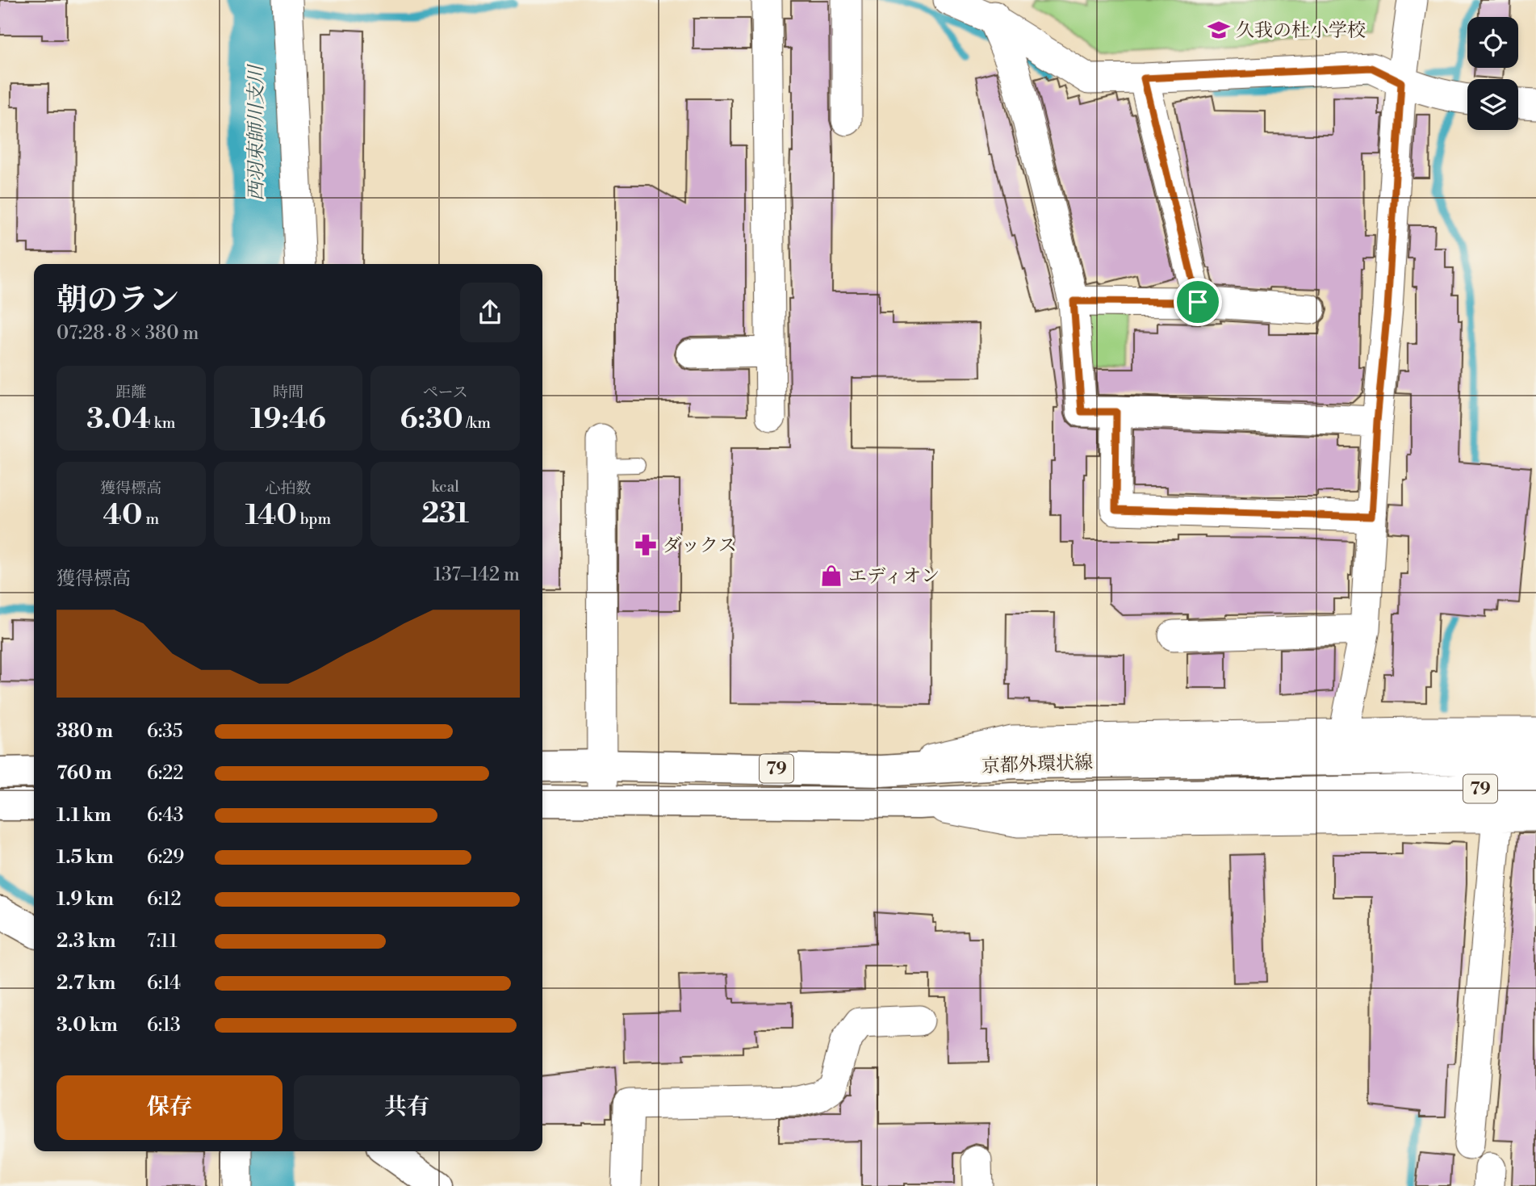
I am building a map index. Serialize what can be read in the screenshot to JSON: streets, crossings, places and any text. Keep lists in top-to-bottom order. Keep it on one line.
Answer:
{"streets":{"main road":["京都外環状線","79"]},"water":["西羽束師川支川"],"places":{"school or university":["久我の杜小学校"],"pharmacy":["ダックス"],"shop":["エディオン"]},"page":{"heading":["朝のラン","07:28 · 8 × 380 m"],"stats":[["距離","3.04 km"],["時間","19:46"],["ペース","6:30 /km"],["獲得標高","40 m"],["心拍数","140 bpm"],["kcal","231"]],"chart":["獲得標高","137–142 m"],"list":[{"name":"380 m","note":"6:35"},{"name":"760 m","note":"6:22"},{"name":"1.1 km","note":"6:43"},{"name":"1.5 km","note":"6:29"},{"name":"1.9 km","note":"6:12"},{"name":"2.3 km","note":"7:11"},{"name":"2.7 km","note":"6:14"},{"name":"3.0 km","note":"6:13"}],"buttons":["保存","共有"]}}
